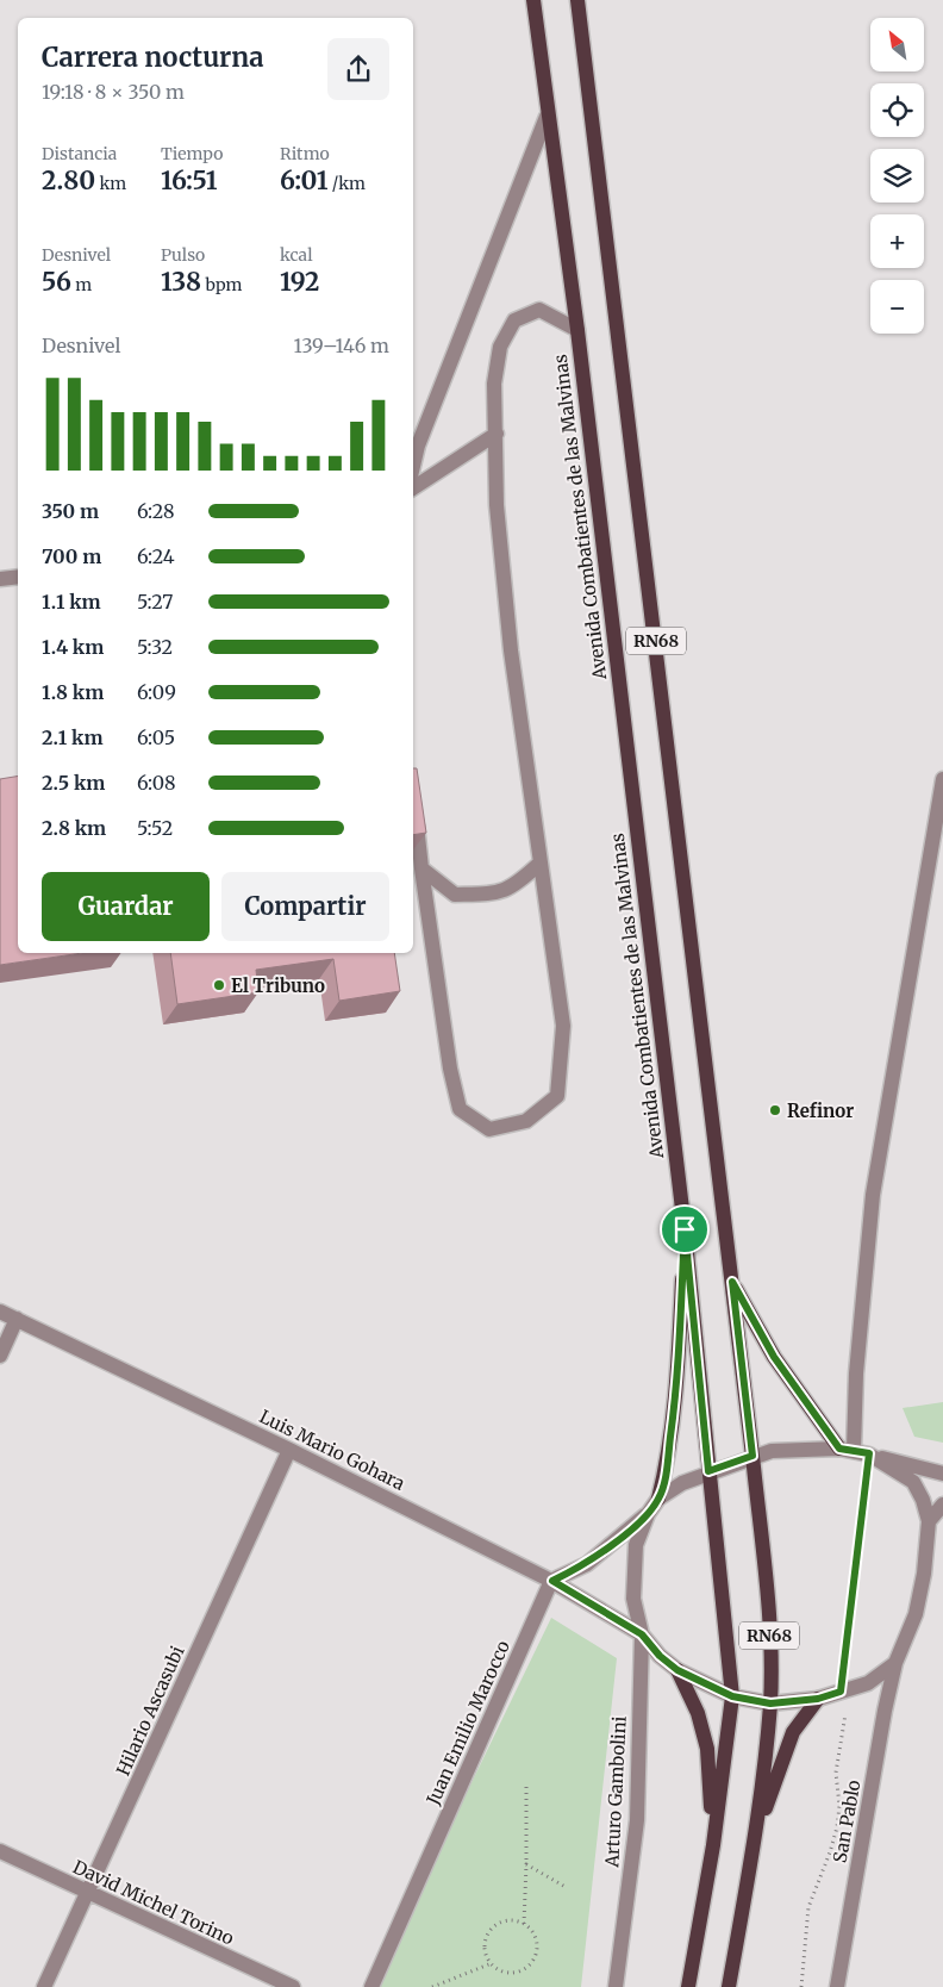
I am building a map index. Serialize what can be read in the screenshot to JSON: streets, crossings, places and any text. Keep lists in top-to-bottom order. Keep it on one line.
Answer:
{"streets":{"main road":["Avenida Combatientes de las Malvinas","RN68"],"street":["Luis Mario Gohara","Hilario Ascasubi","Juan Emilio Marocco","Arturo Gambolini","San Pablo","David Michel Torino"]},"crossings":[["Luis Mario Gohara","Hilario Ascasubi"],["Luis Mario Gohara","Juan Emilio Marocco"],["Luis Mario Gohara","Arturo Gambolini"],["Hilario Ascasubi","David Michel Torino"]],"places":["El Tribuno","Refinor"],"north":"top left","page":{"map_buttons":["+","−"],"heading":["Carrera nocturna","19:18 · 8 × 350 m"],"stats":[["Distancia","2.80 km"],["Tiempo","16:51"],["Ritmo","6:01 /km"],["Desnivel","56 m"],["Pulso","138 bpm"],["kcal","192"]],"chart":["Desnivel","139–146 m"],"list":[{"name":"350 m","note":"6:28"},{"name":"700 m","note":"6:24"},{"name":"1.1 km","note":"5:27"},{"name":"1.4 km","note":"5:32"},{"name":"1.8 km","note":"6:09"},{"name":"2.1 km","note":"6:05"},{"name":"2.5 km","note":"6:08"},{"name":"2.8 km","note":"5:52"}],"buttons":["Guardar","Compartir"]}}
